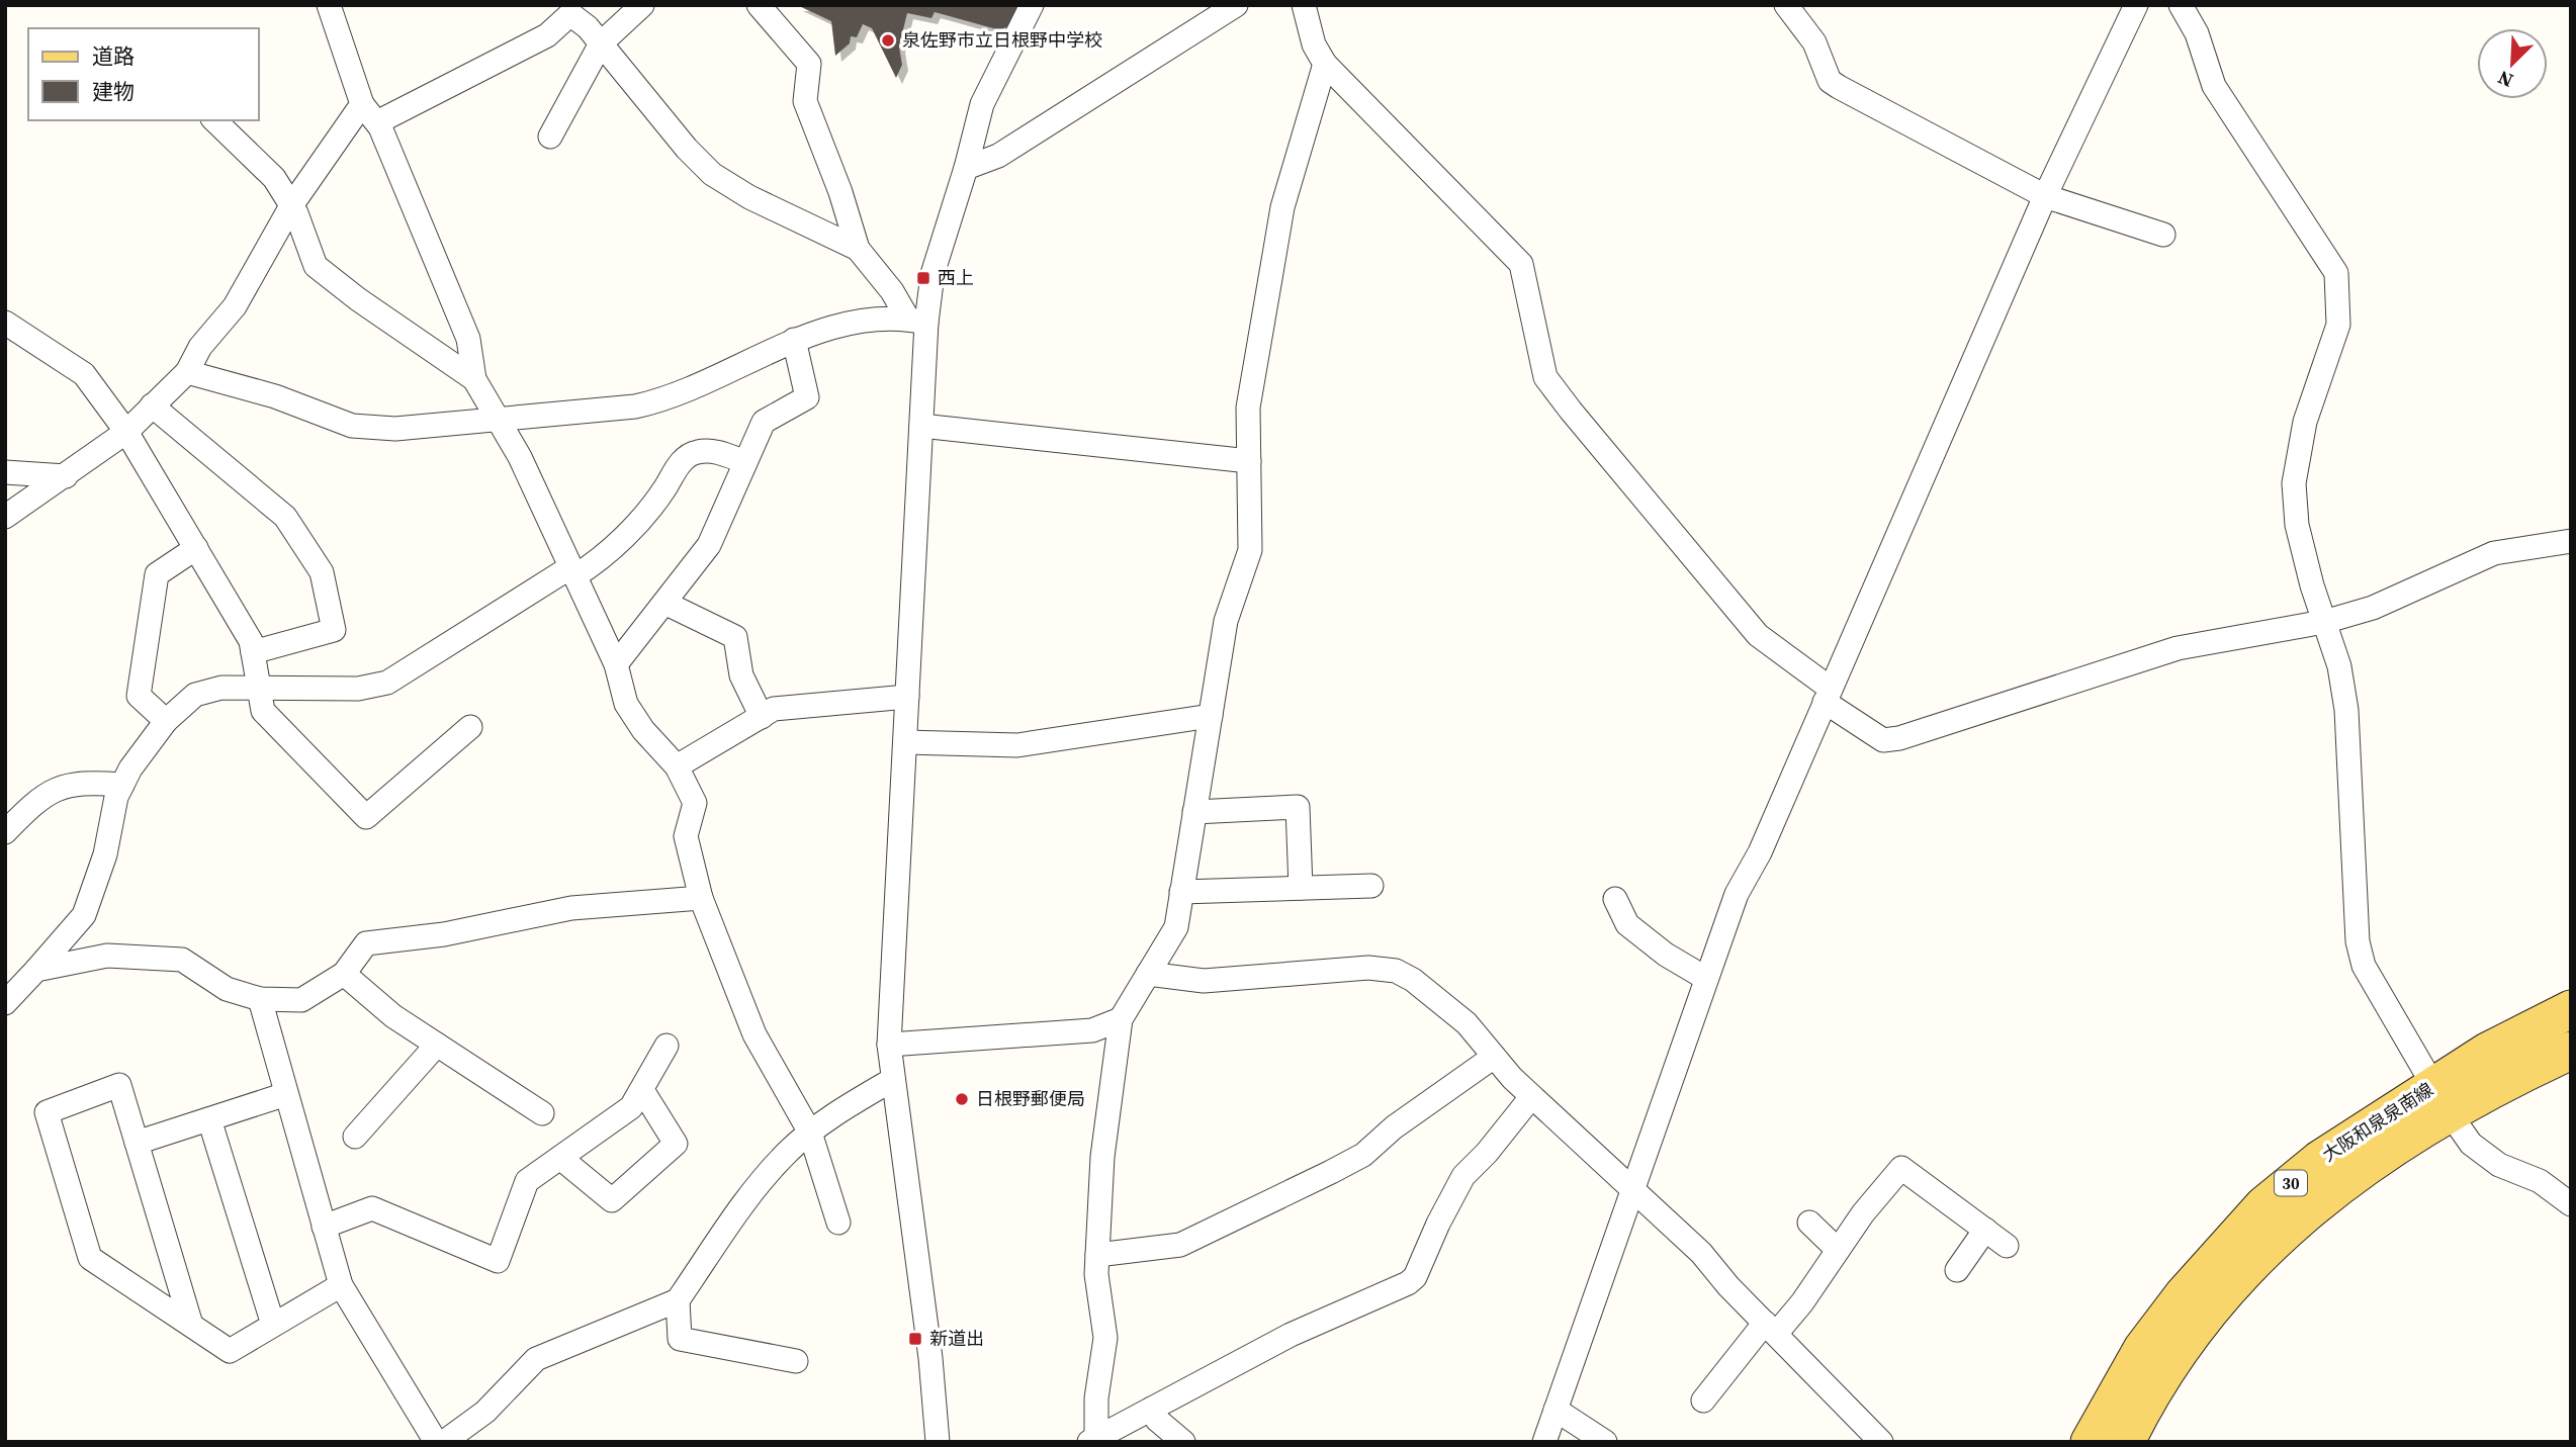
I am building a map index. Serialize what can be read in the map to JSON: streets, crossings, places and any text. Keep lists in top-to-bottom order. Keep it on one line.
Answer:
{"streets":{"main road":["大阪和泉泉南線","30"]},"places":{"other":["泉佐野市立日根野中学校","日根野郵便局"],"transit":["西上","新道出"]},"legend":["道路","建物"],"north":"bottom left"}
